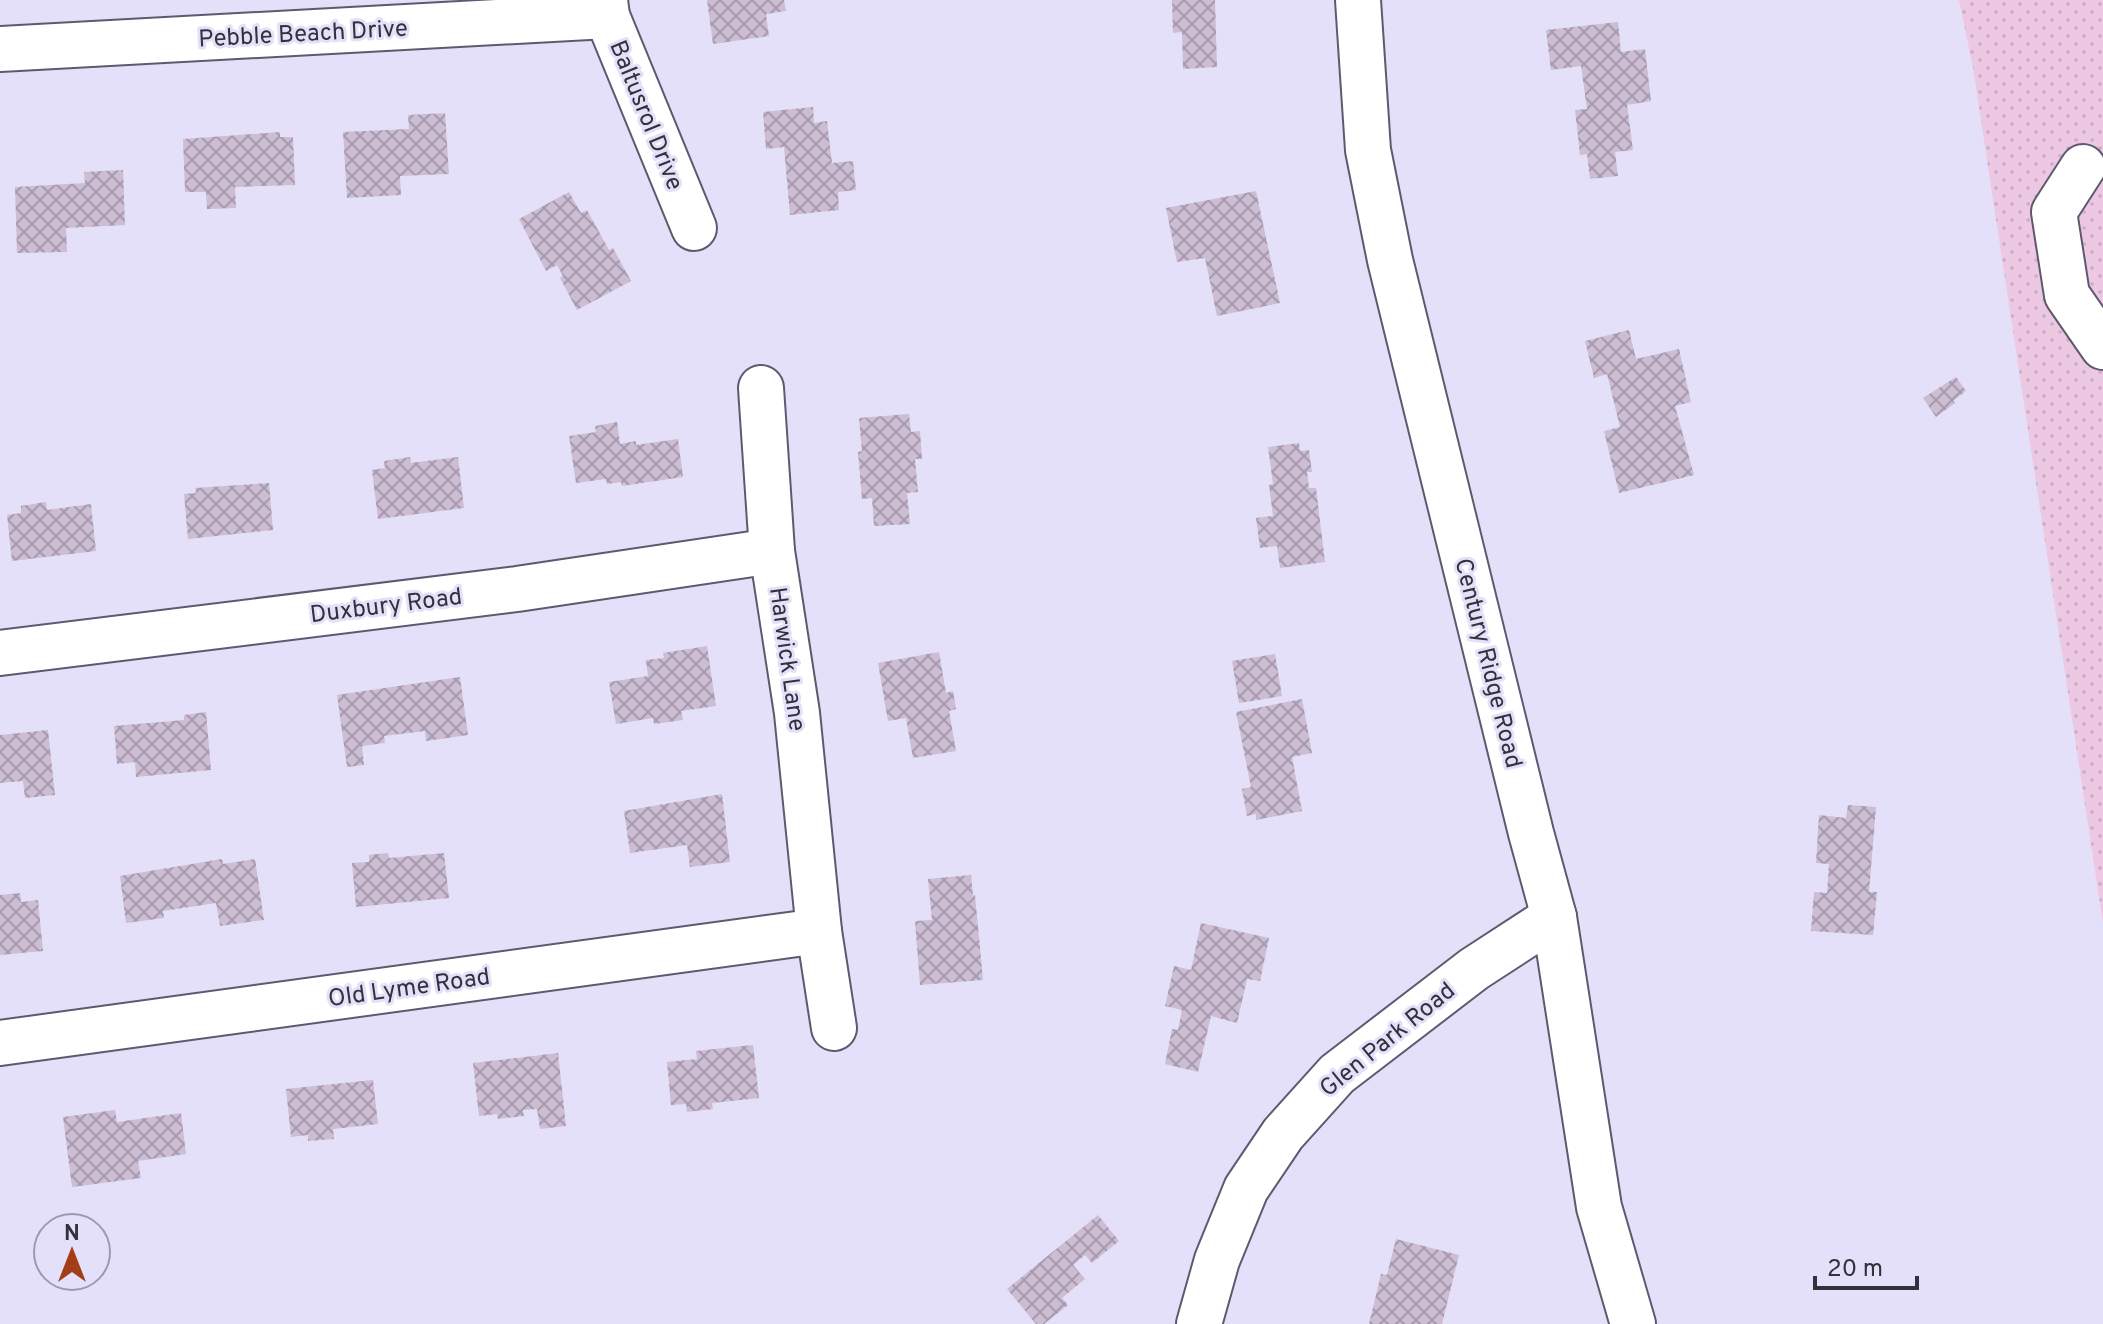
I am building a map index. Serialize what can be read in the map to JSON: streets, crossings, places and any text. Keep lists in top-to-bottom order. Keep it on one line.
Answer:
{"streets":{"street":["Pebble Beach Drive","Baltusrol Drive","Duxbury Road","Harwick Lane","Century Ridge Road","Old Lyme Road","Glen Park Road"]},"crossings":[["Pebble Beach Drive","Baltusrol Drive"],["Duxbury Road","Harwick Lane"],["Harwick Lane","Old Lyme Road"],["Century Ridge Road","Glen Park Road"]],"scale_bar":"20 m","north":"top"}
